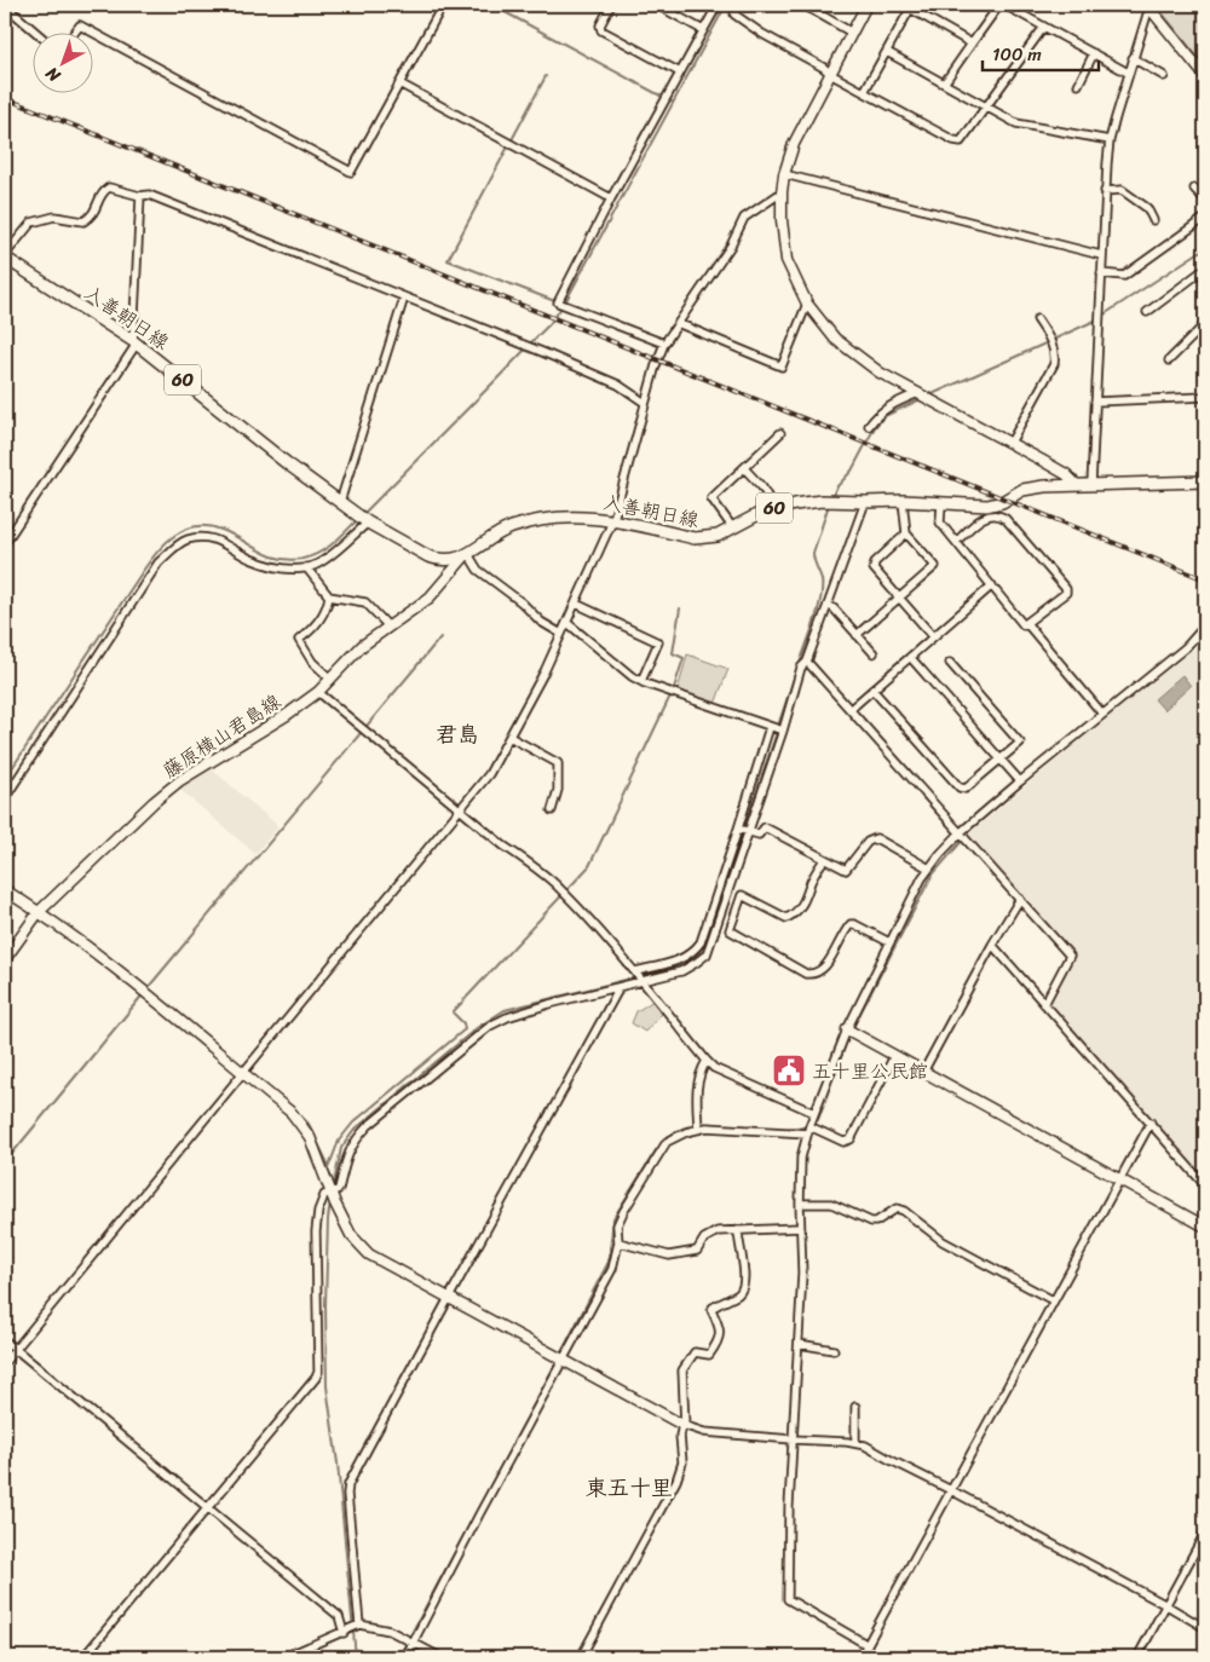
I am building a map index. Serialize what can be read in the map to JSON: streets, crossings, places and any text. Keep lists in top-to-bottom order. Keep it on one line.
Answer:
{"streets":{"main road":["入善朝日線","60"],"street":["藤原横山君島線"]},"crossings":[["入善朝日線","藤原横山君島線"]],"districts":["君島","東五十里"],"places":{"public building":["五十里公民館"]},"scale_bar":"100 m","north":"bottom left"}
